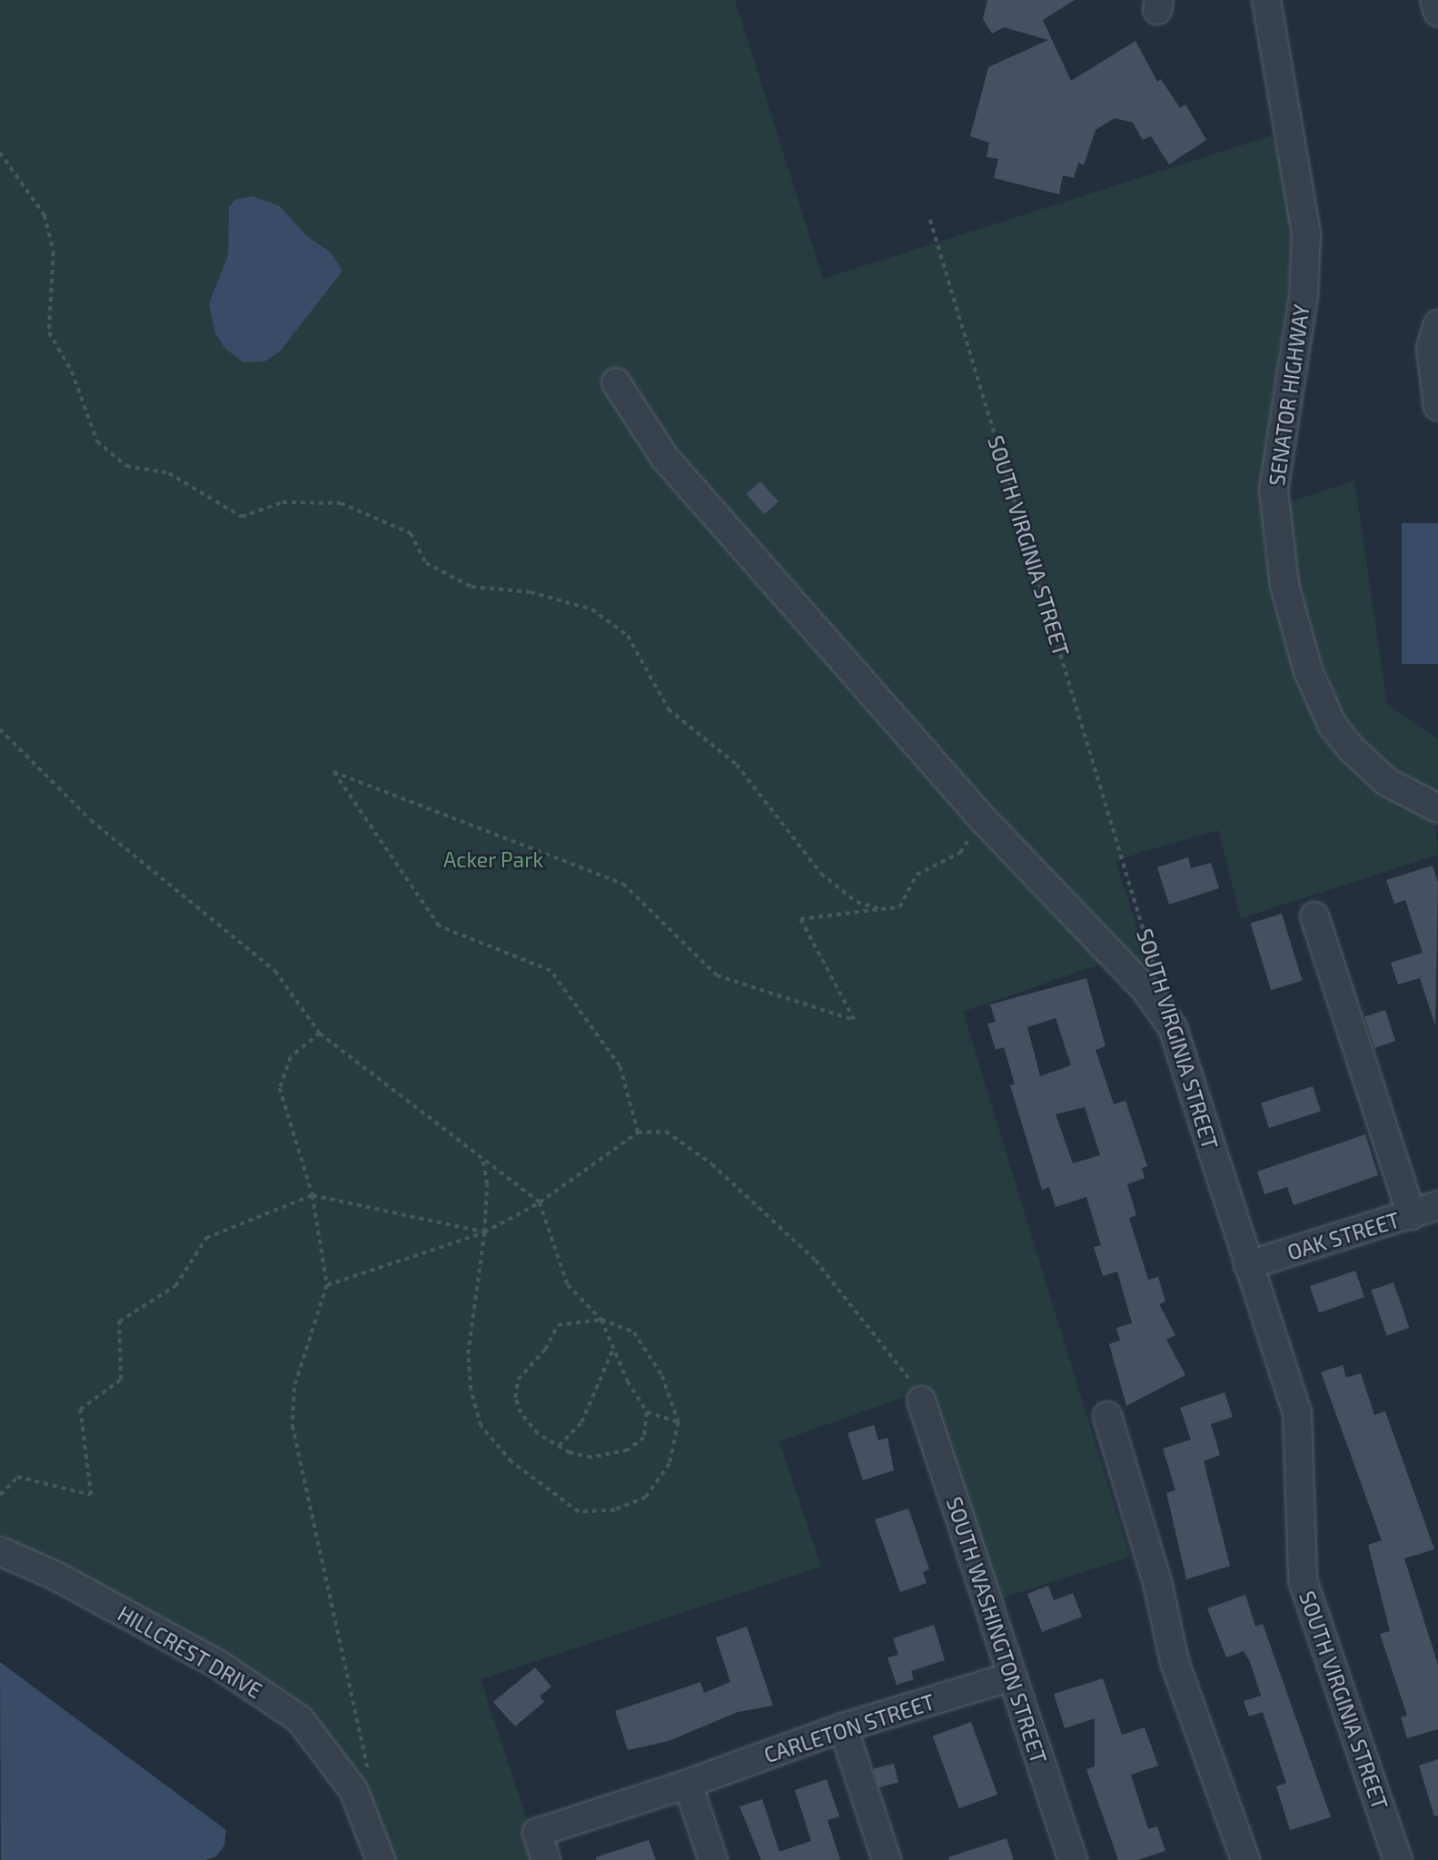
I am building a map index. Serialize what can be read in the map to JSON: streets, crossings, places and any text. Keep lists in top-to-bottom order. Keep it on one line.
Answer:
{"streets":{"street":["SENATOR HIGHWAY","SOUTH VIRGINIA STREET","OAK STREET","SOUTH WASHINGTON STREET","HILLCREST DRIVE","CARLETON STREET"]},"crossings":[["SOUTH VIRGINIA STREET","OAK STREET"],["SOUTH WASHINGTON STREET","CARLETON STREET"]],"parks":["Acker Park"]}
